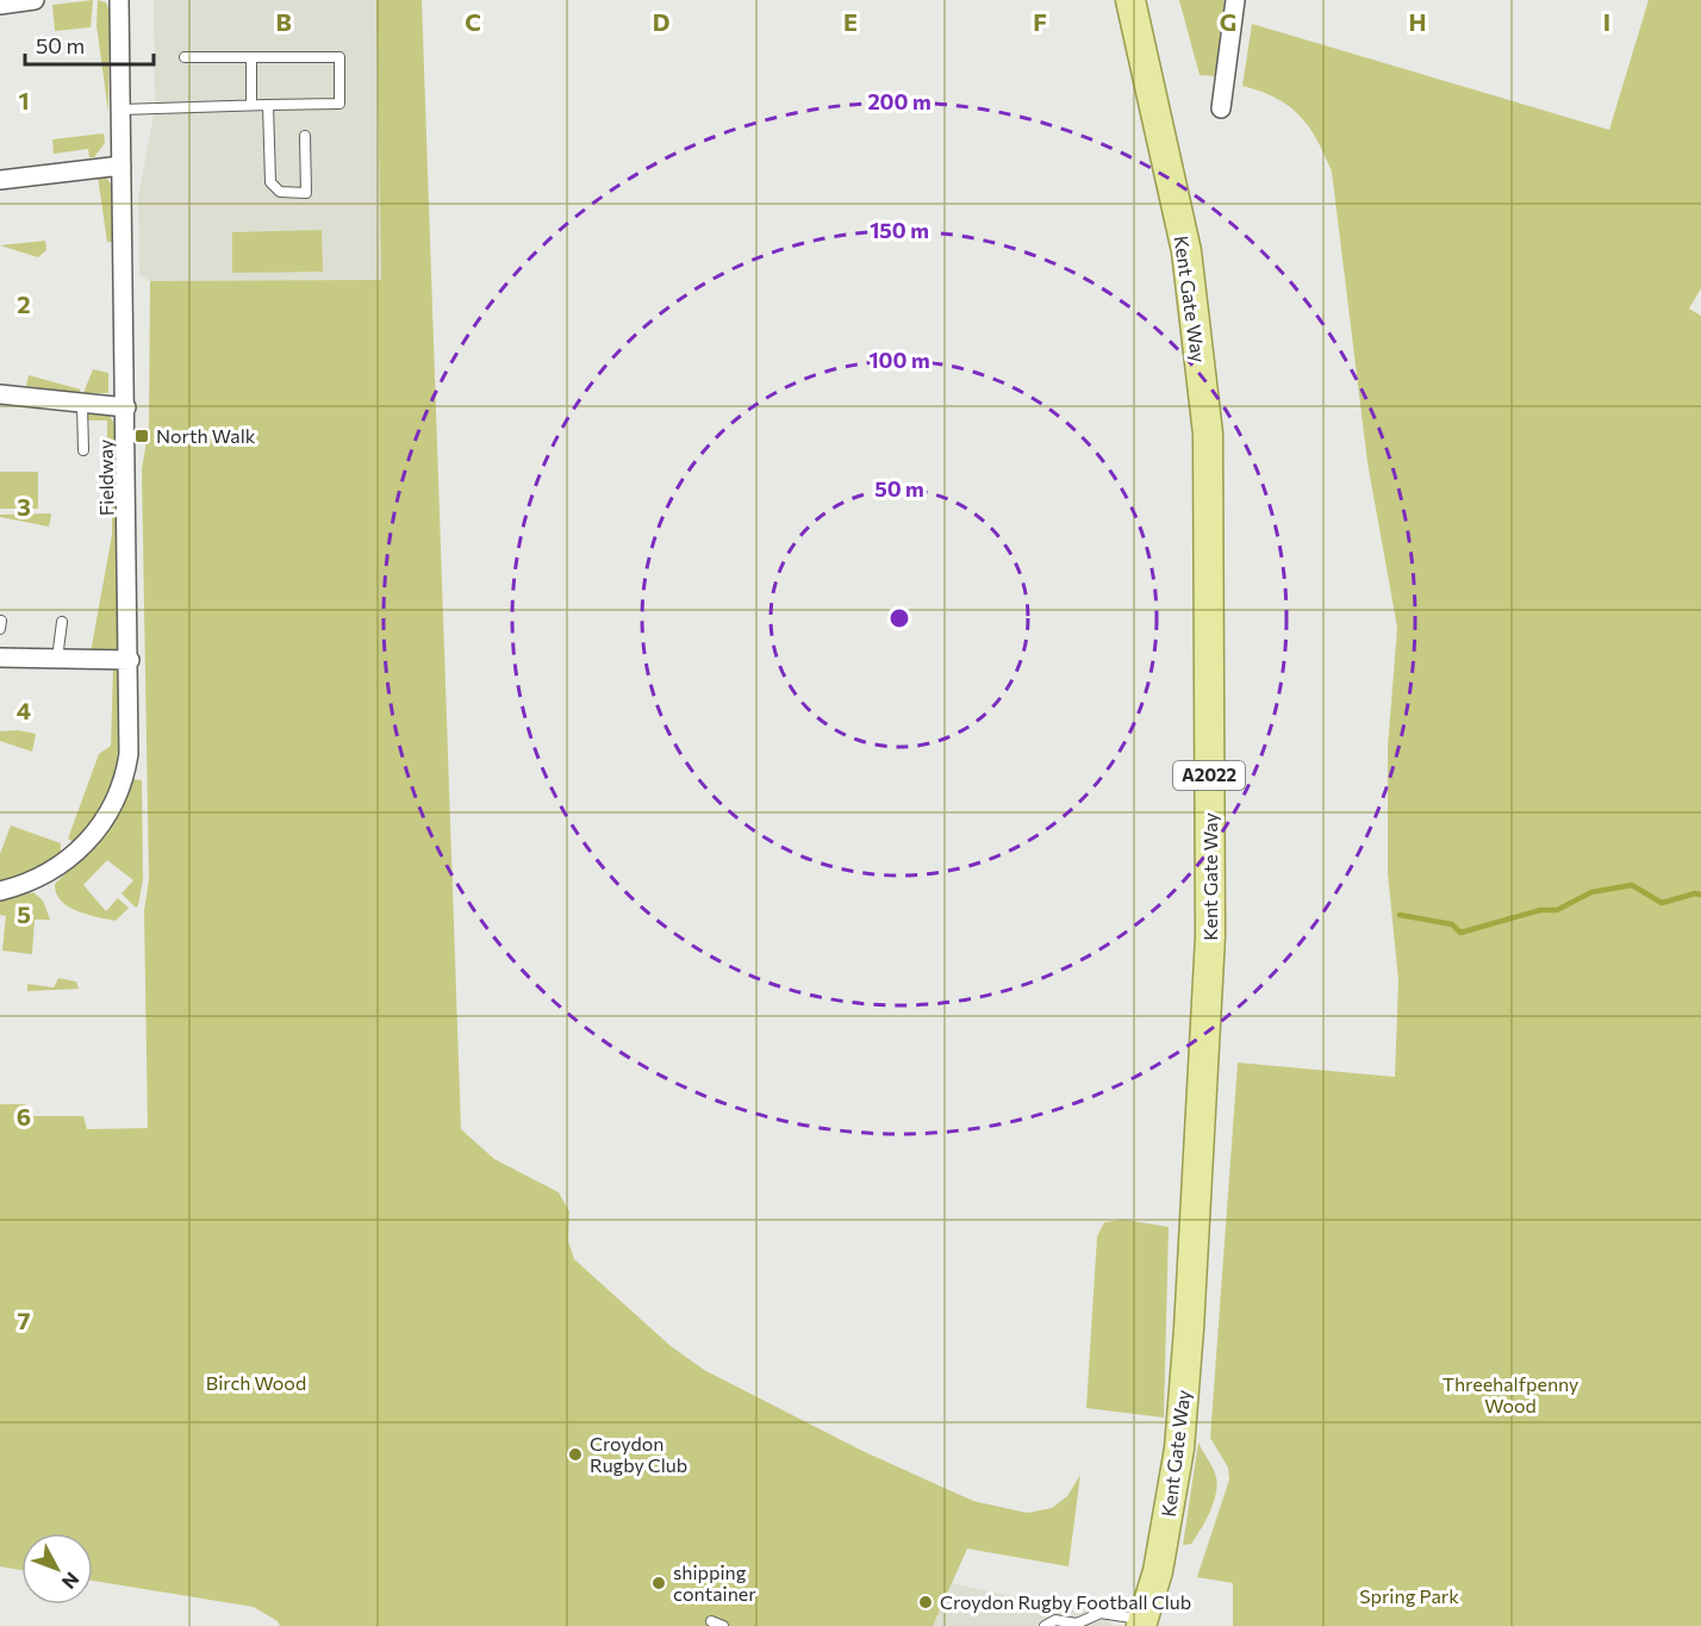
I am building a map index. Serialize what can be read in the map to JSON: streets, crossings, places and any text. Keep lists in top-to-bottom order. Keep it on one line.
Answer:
{"streets":{"main road":["Kent Gate Way","A2022"],"street":["Fieldway"]},"parks":["Birch Wood","Threehalfpenny Wood","Spring Park"],"places":{"transit":["North Walk"],"other":["Croydon Rugby Club","shipping container","Croydon Rugby Football Club"]},"scale_bar":"50 m","north":"bottom right","grid":{"columns":["B","C","D","E","F","G","H","I"],"rows":["1","2","3","4","5","6","7"]},"rings":["200 m","150 m","100 m","50 m"]}
